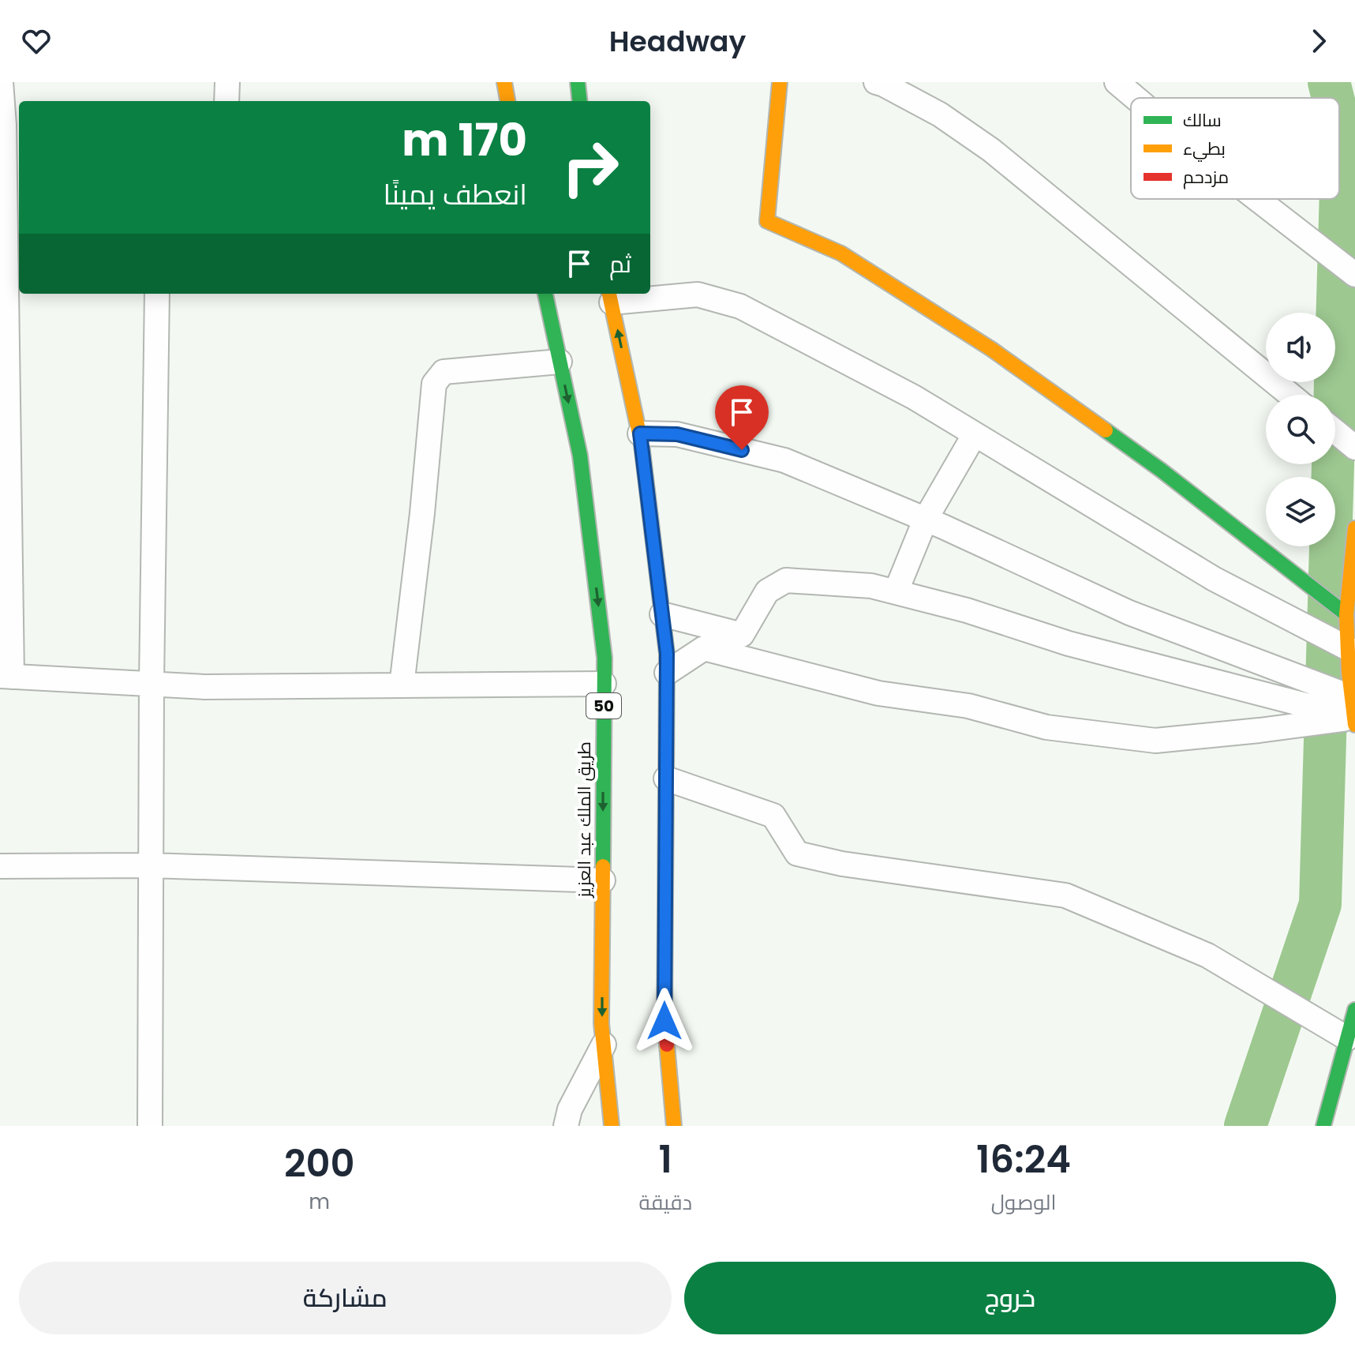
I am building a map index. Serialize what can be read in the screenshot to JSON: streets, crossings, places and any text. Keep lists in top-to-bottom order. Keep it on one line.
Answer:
{"streets":{"main road":["50","طريق الملك عبد العزيز"]},"legend":["سالك","بطيء","مزدحم"],"page":{"header":"Headway","turn":["170 m","انعطف يمينًا"],"then":"ثم","eta":["16:24","الوصول","1","دقيقة","200","m"],"buttons":["خروج","مشاركة"]}}
